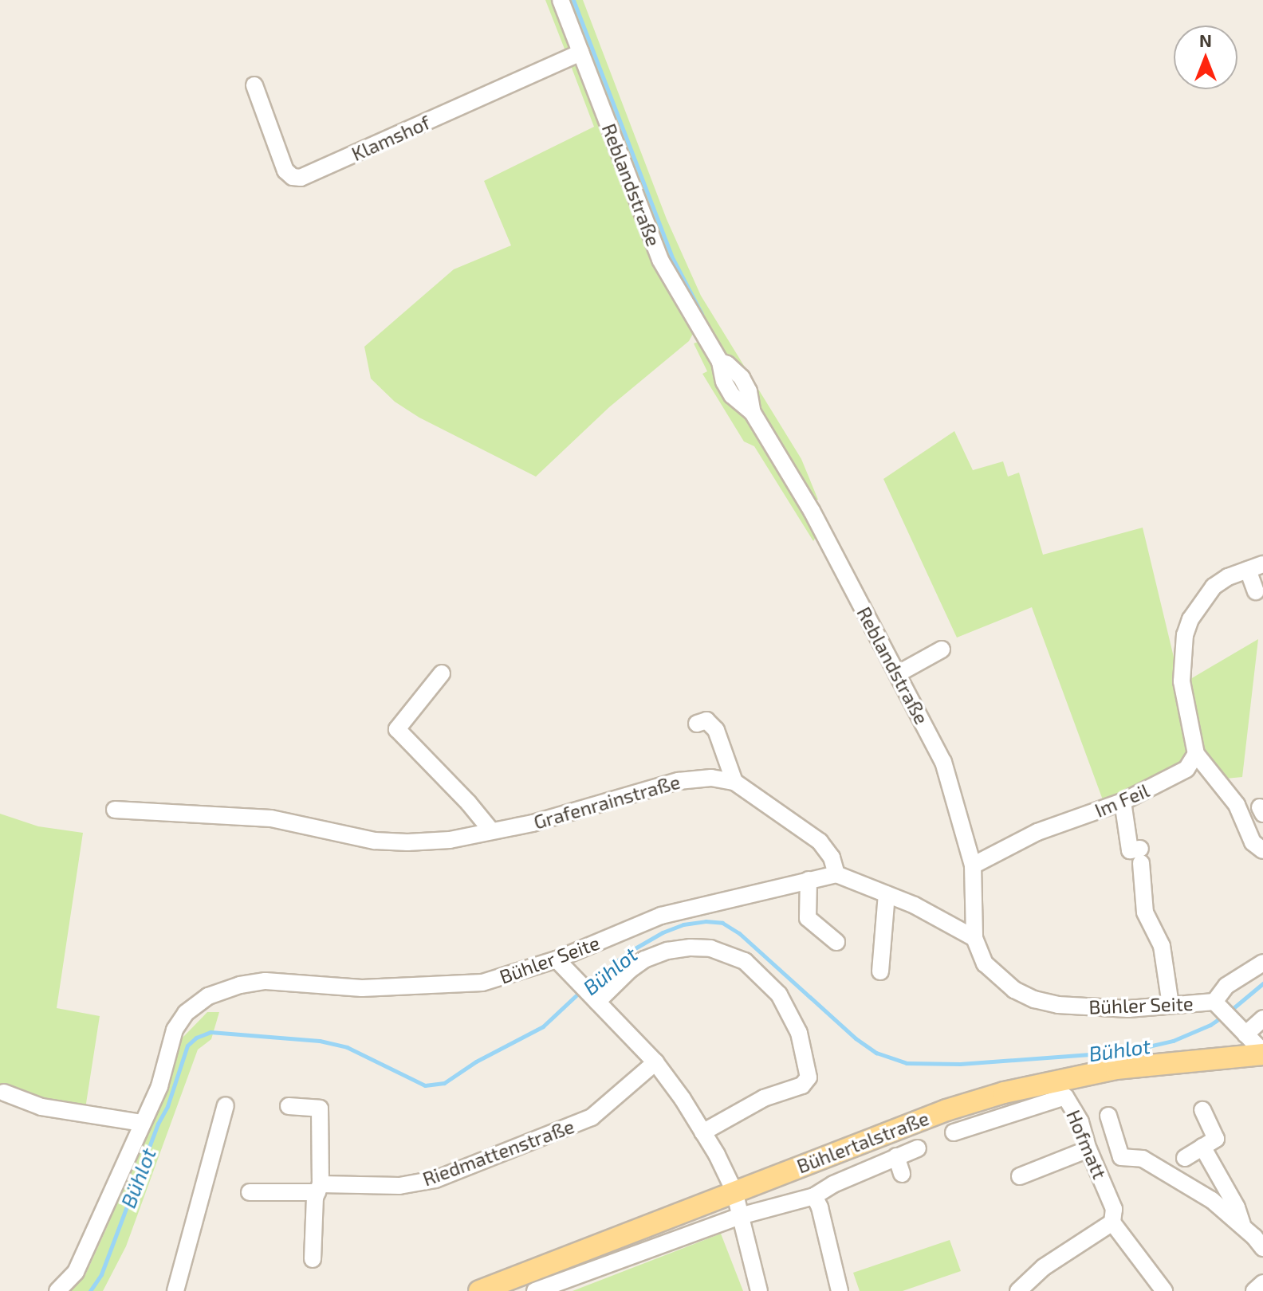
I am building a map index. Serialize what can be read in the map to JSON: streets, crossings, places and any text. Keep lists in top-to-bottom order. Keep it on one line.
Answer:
{"streets":{"main road":["Bühlertalstraße"],"street":["Klamshof","Reblandstraße","Im Feil","Grafenrainstraße","Bühler Seite","Hofmatt","Riedmattenstraße"]},"crossings":[["Klamshof","Reblandstraße"],["Reblandstraße","Im Feil"],["Reblandstraße","Bühler Seite"],["Grafenrainstraße","Bühler Seite"],["Bühler Seite","Bühlertalstraße"]],"water":["Bühlot"],"north":"top"}
